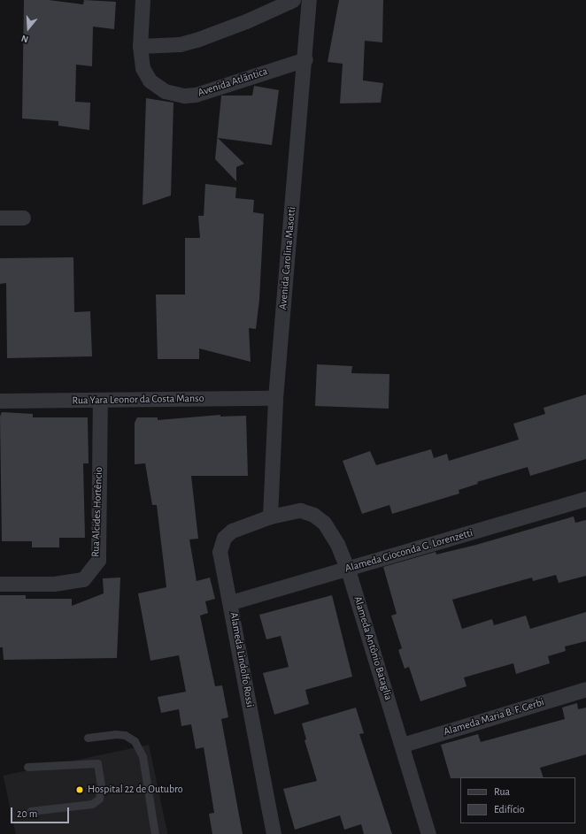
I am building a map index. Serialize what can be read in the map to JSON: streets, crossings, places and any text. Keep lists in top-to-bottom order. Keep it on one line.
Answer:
{"streets":{"street":["Avenida Atlãntica","Avenida Carolina Masotti","Rua Yara Leonor da Costa Manso","Rua Alcides Hortêncio","Alameda Gioconda G. Lorenzetti","Alameda Antônio Bataglia","Alameda Lindolfo Rossi","Alameda Maria B. F. Gerbi"]},"crossings":[["Avenida Atlãntica","Avenida Carolina Masotti"],["Avenida Carolina Masotti","Rua Yara Leonor da Costa Manso"],["Avenida Carolina Masotti","Alameda Antônio Bataglia"],["Avenida Carolina Masotti","Alameda Lindolfo Rossi"],["Rua Yara Leonor da Costa Manso","Rua Alcides Hortêncio"],["Alameda Gioconda G. Lorenzetti","Alameda Antônio Bataglia"],["Alameda Gioconda G. Lorenzetti","Alameda Lindolfo Rossi"],["Alameda Antônio Bataglia","Alameda Lindolfo Rossi"],["Alameda Antônio Bataglia","Alameda Maria B. F. Gerbi"]],"places":["Hospital 22 de Outubro"],"legend":["Rua","Edifício"],"scale_bar":"20 m","north":"bottom"}
